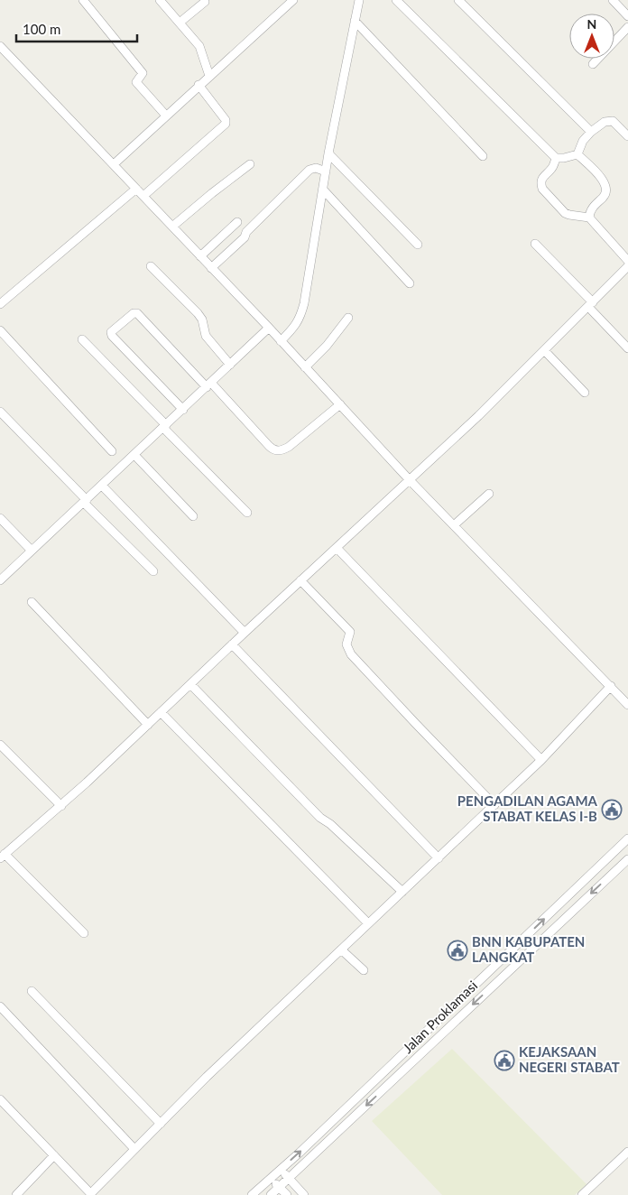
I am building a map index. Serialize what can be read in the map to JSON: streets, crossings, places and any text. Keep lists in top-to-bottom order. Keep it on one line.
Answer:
{"streets":{"street":["Jalan Proklamasi"]},"places":{"public building":["PENGADILAN AGAMA STABAT KELAS I-B","BNN KABUPATEN LANGKAT","KEJAKSAAN NEGERI STABAT"]},"scale_bar":"100 m","north":"top"}
